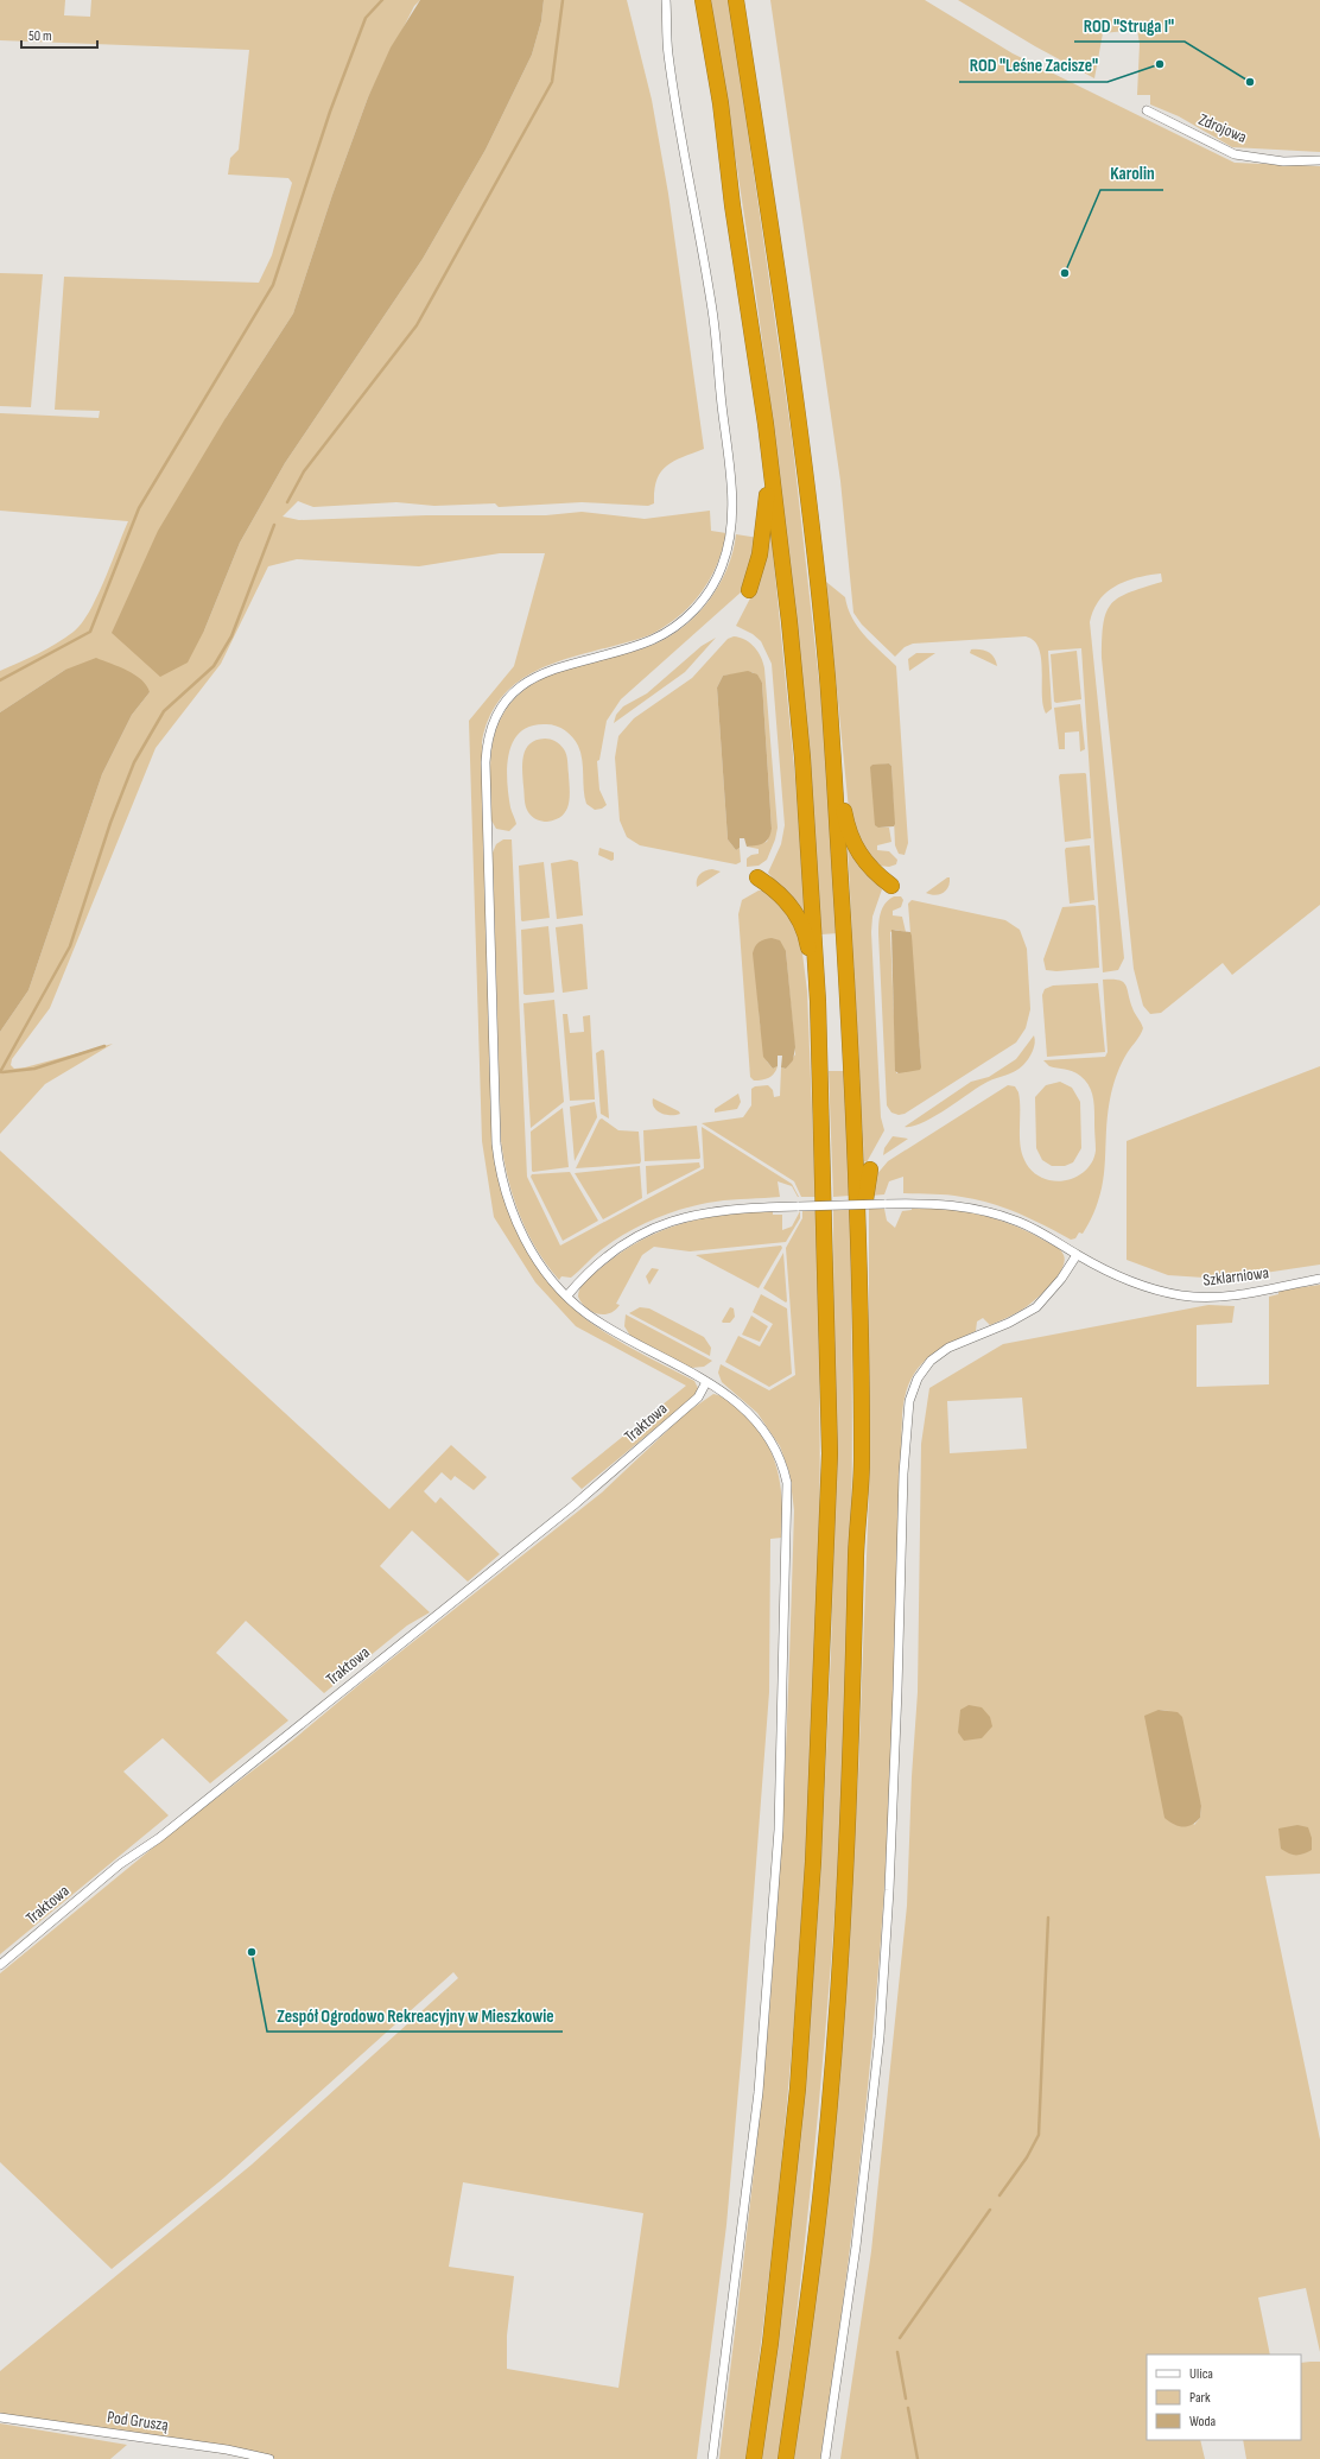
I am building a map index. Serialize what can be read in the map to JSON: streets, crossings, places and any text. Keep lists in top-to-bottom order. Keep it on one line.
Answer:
{"streets":{"street":["Zdrojowa","Szklarniowa","Traktowa","Pod Gruszą"]},"places":["ROD \"Leśne Zacisze\"","ROD \"Struga I\"","Karolin","Zespół Ogrodowo Rekreacyjny w Mieszkowie"],"legend":["Ulica","Park","Woda"],"scale_bar":"50 m"}
